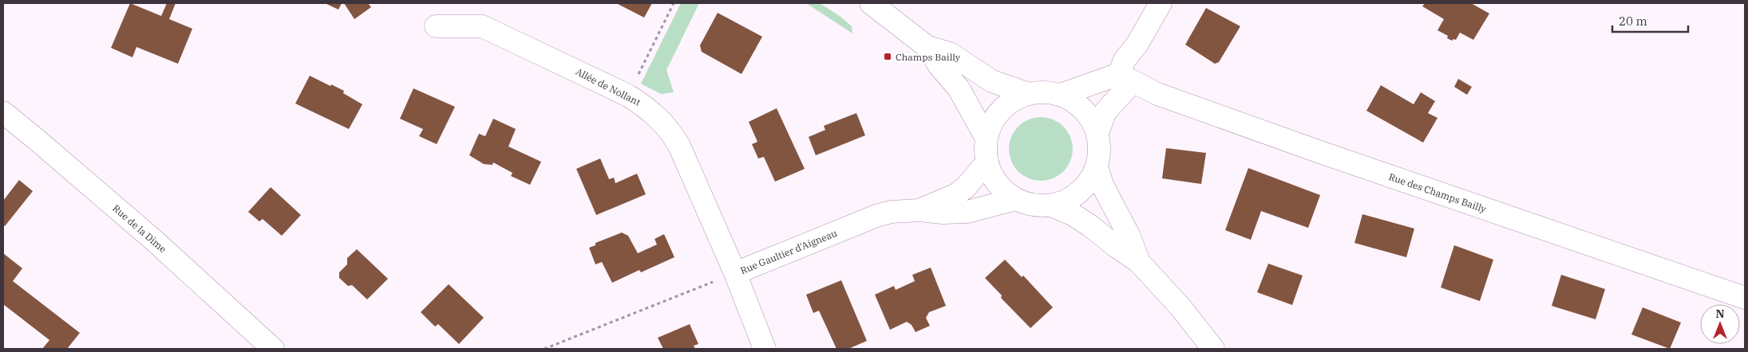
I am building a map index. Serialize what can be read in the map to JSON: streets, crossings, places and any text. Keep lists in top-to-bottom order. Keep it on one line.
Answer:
{"streets":{"street":["Allée de Nollant","Rue des Champs Bailly","Rue de la Dime","Rue Gaultier d'Aigneau"]},"crossings":[["Allée de Nollant","Rue Gaultier d'Aigneau"]],"places":{"transit":["Champs Bailly"]},"scale_bar":"20 m","north":"top"}
